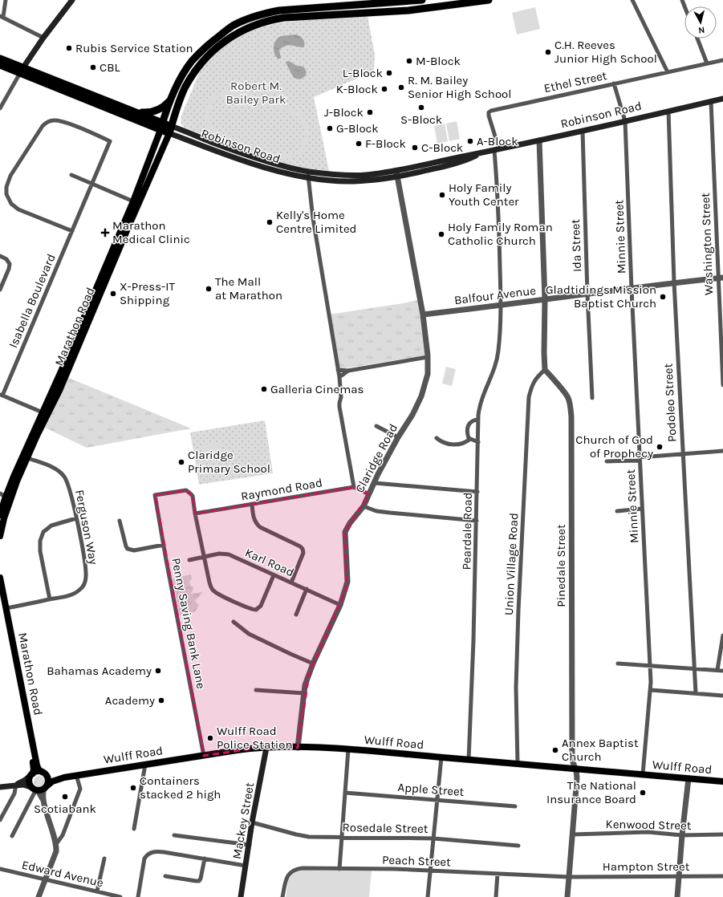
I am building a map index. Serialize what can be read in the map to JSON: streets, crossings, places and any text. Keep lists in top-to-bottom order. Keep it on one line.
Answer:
{"streets":{"highway":["Robinson Road"],"main road":["Marathon Road","Wulff Road","Mackey Street"],"street":["Ethel Street","Minnie Street","Washington Street","Ida Street","Balfour Avenue","Isabella Boulevard","Podoleo Street","Claridge Road","Raymond Road","Ferguson Way","Peardale Road","Karl Road","Union Village Road","Pinedale Street","Penny Saving Bank Lane","Apple Street","Kenwood Street","Rosedale Street","Peach Street","Hampton Street","Edward Avenue"]},"crossings":[["Ethel Street","Robinson Road"],["Ethel Street","Minnie Street"],["Ethel Street","Peardale Road"],["Robinson Road","Minnie Street"],["Robinson Road","Washington Street"],["Robinson Road","Ida Street"],["Robinson Road","Marathon Road"],["Robinson Road","Podoleo Street"],["Robinson Road","Claridge Road"],["Robinson Road","Peardale Road"],["Minnie Street","Balfour Avenue"],["Minnie Street","Wulff Road"],["Washington Street","Balfour Avenue"],["Ida Street","Balfour Avenue"],["Balfour Avenue","Podoleo Street"],["Balfour Avenue","Claridge Road"],["Balfour Avenue","Peardale Road"],["Marathon Road","Ferguson Way"],["Marathon Road","Wulff Road"],["Claridge Road","Karl Road"],["Claridge Road","Wulff Road"],["Raymond Road","Penny Saving Bank Lane"],["Peardale Road","Wulff Road"],["Union Village Road","Pinedale Street"],["Union Village Road","Wulff Road"],["Pinedale Street","Wulff Road"],["Pinedale Street","Kenwood Street"],["Pinedale Street","Peach Street"],["Pinedale Street","Hampton Street"],["Penny Saving Bank Lane","Wulff Road"],["Wulff Road","Mackey Street"],["Mackey Street","Rosedale Street"],["Peach Street","Hampton Street"]],"parks":["Robert M. Bailey Park"],"places":{"other":["Rubis Service Station","C.H. Reeves Junior High School","M-Block","CBL","L-Block","R. M. Bailey Senior High School","K-Block","S-Block","J-Block","G-Block","A-Block","F-Block","C-Block","Holy Family Youth Center","Kelly's Home Centre Limited","Holy Family Roman Catholic Church","The Mall at Marathon","X-Press-IT Shipping","Gladtidings Mission Baptist Church","Galleria Cinemas","Church of God of Prophecy","Claridge Primary School","Bahamas Academy","Academy","Wulff Road Police Station","Annex Baptist Church","Containers stacked 2 high","The National Insurance Board","Scotiabank"],"health":["Marathon Medical Clinic"]},"north":"bottom"}
